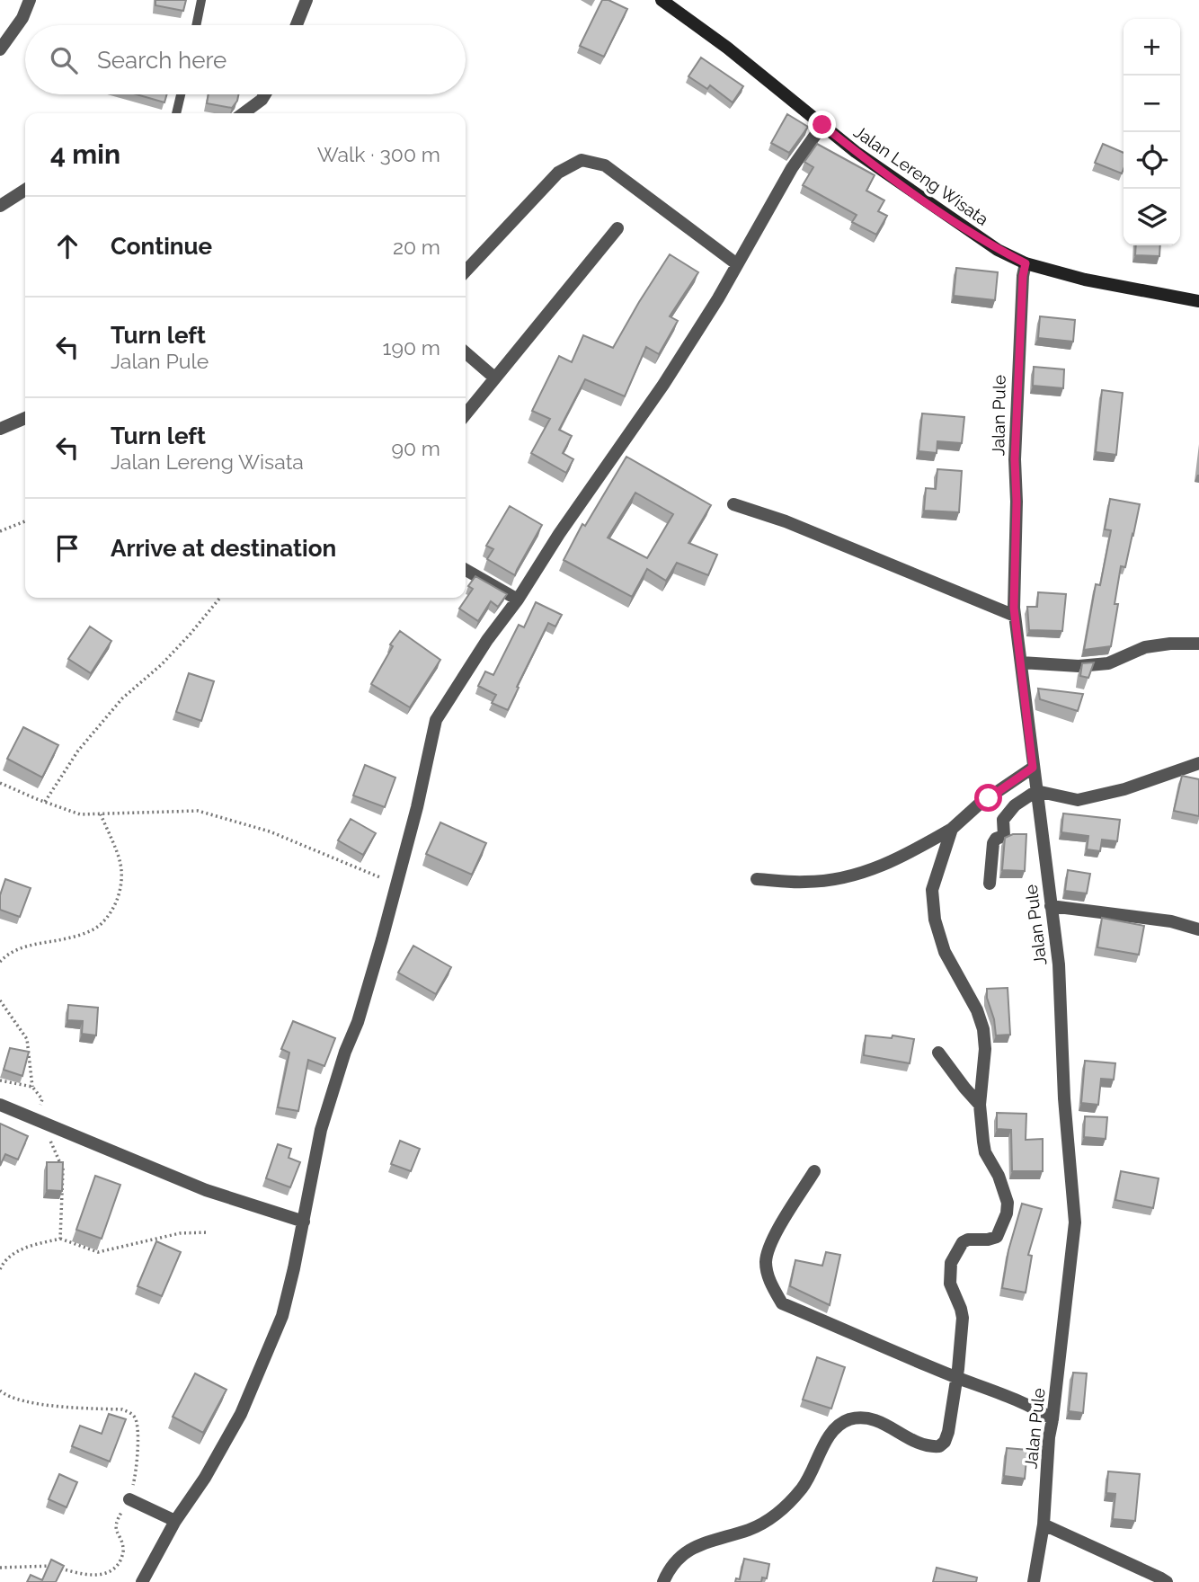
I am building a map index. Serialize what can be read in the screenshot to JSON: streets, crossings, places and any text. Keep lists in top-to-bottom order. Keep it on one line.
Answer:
{"streets":{"main road":["Jalan Lereng Wisata"],"street":["Jalan Pule"]},"crossings":[["Jalan Lereng Wisata","Jalan Pule"]],"page":{"map_buttons":["+","−"],"search":"Search here","heading":["4 min","Walk · 300 m"],"list":[["Continue","20 m"],["Turn left","Jalan Pule","190 m"],["Turn left","Jalan Lereng Wisata","90 m"],"Arrive at destination"]}}
